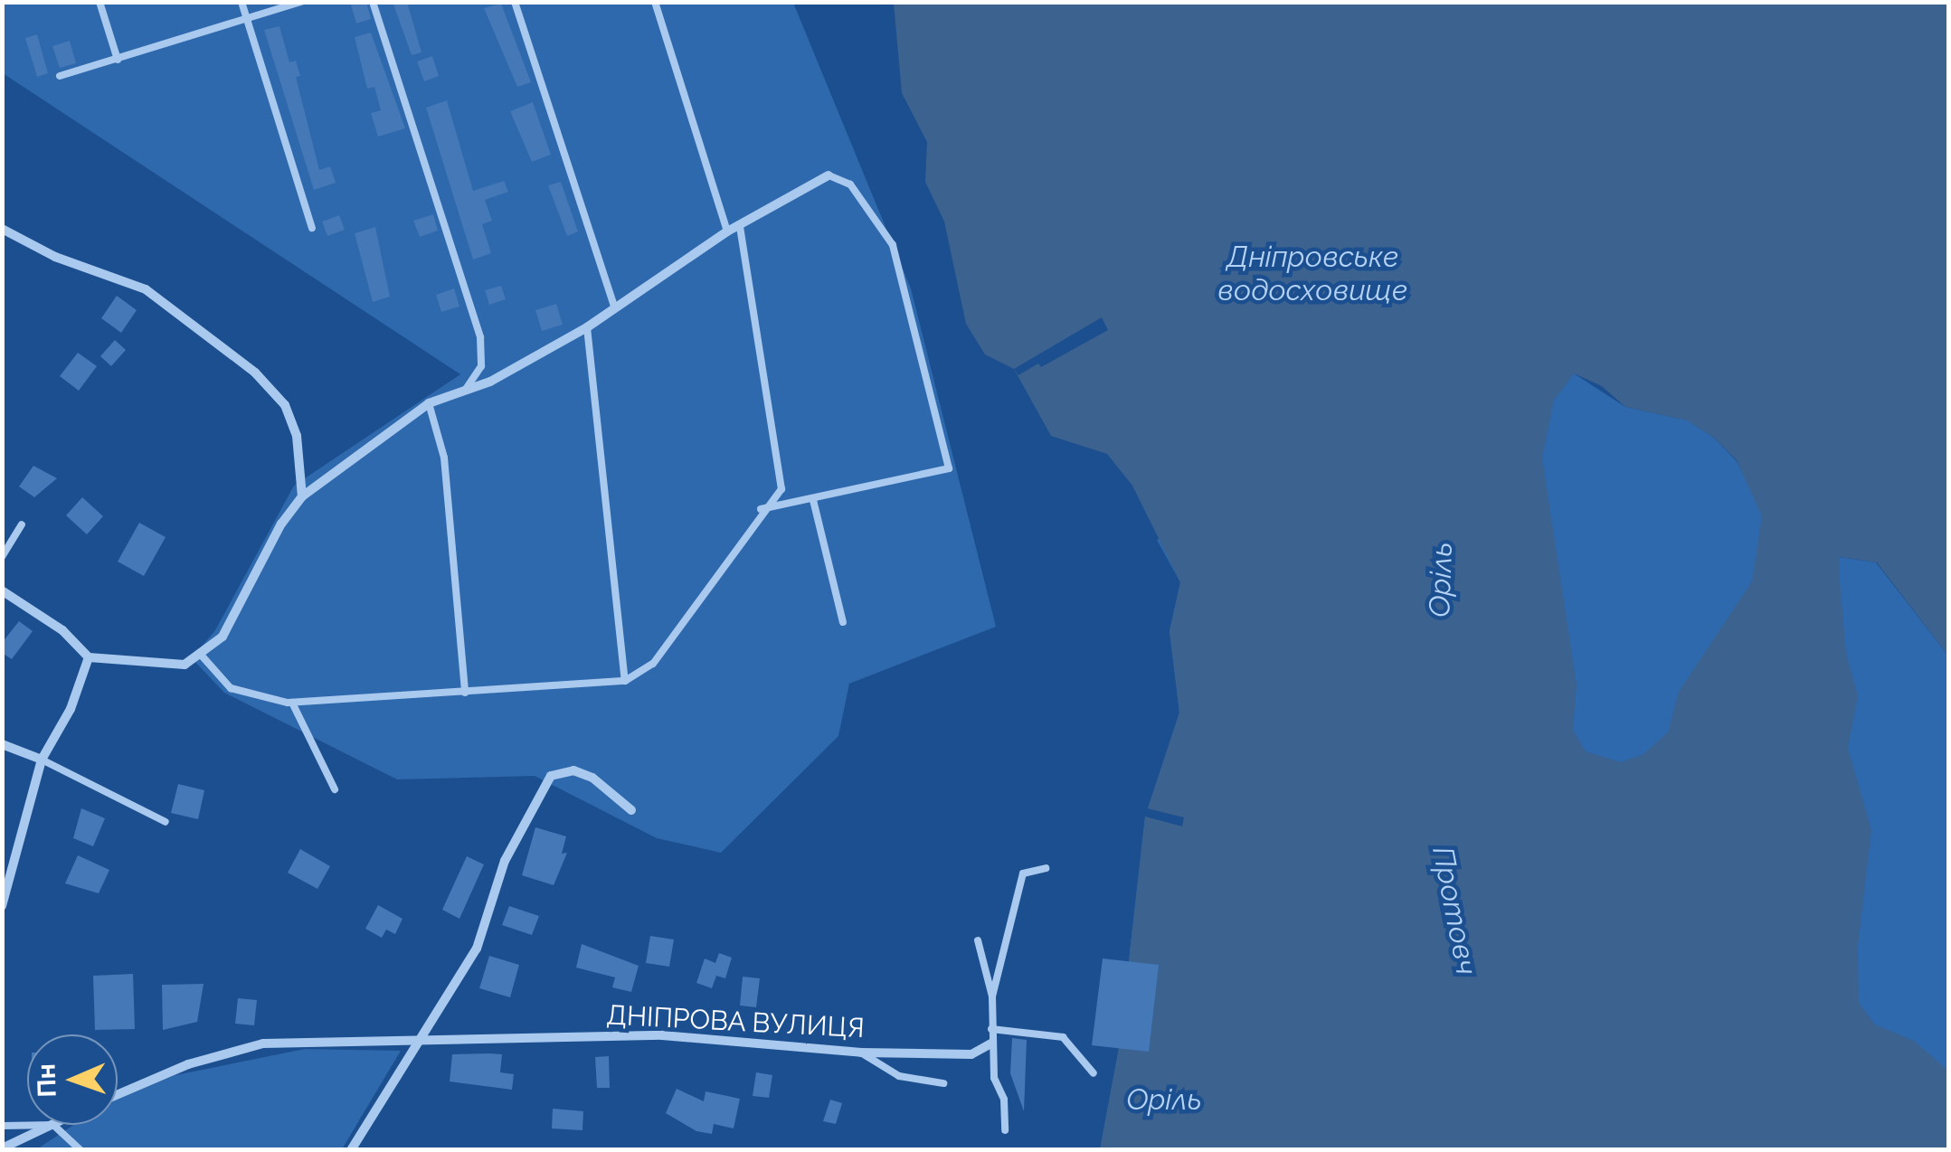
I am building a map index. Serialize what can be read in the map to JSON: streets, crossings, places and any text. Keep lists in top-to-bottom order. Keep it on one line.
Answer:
{"streets":{"street":["ДНІПРОВА ВУЛИЦЯ"]},"water":["Дніпровське водосховище","Оріль","Протовч","Орiль"],"north":"left"}
